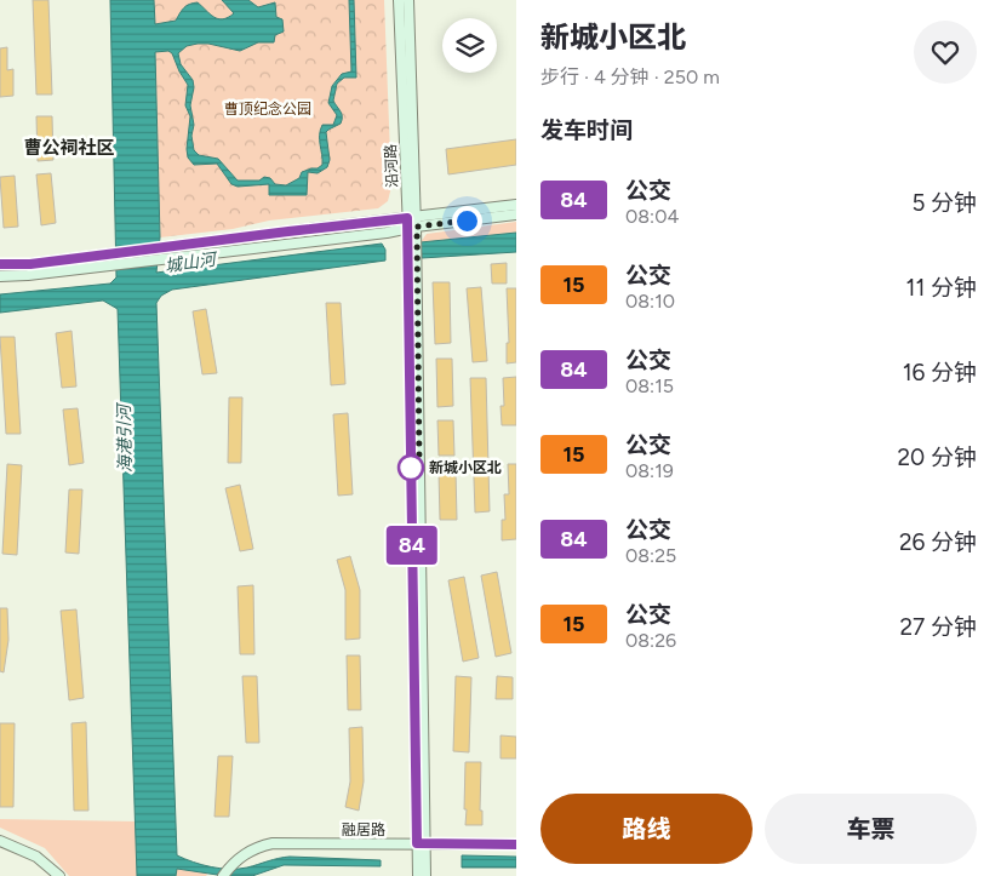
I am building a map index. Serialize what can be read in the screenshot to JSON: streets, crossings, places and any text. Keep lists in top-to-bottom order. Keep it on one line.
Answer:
{"streets":{"street":["沿河路","融居路"]},"crossings":[["沿河路","融居路"]],"districts":["曹公祠社区"],"water":["城山河","海港引河"],"parks":["曹顶纪念公园"],"places":["新城小区北"],"lines":["bus line 84"],"page":{"on_map":"84","heading":[["新城小区北","步行 · 4 分钟 · 250 m"],"发车时间"],"list":[{"mark":"84","name":"公交","note":"08:04","value":"5 分钟"},{"mark":"15","name":"公交","note":"08:10","value":"11 分钟"},{"mark":"84","name":"公交","note":"08:15","value":"16 分钟"},{"mark":"15","name":"公交","note":"08:19","value":"20 分钟"},{"mark":"84","name":"公交","note":"08:25","value":"26 分钟"},{"mark":"15","name":"公交","note":"08:26","value":"27 分钟"}],"buttons":["路线","车票"]}}
